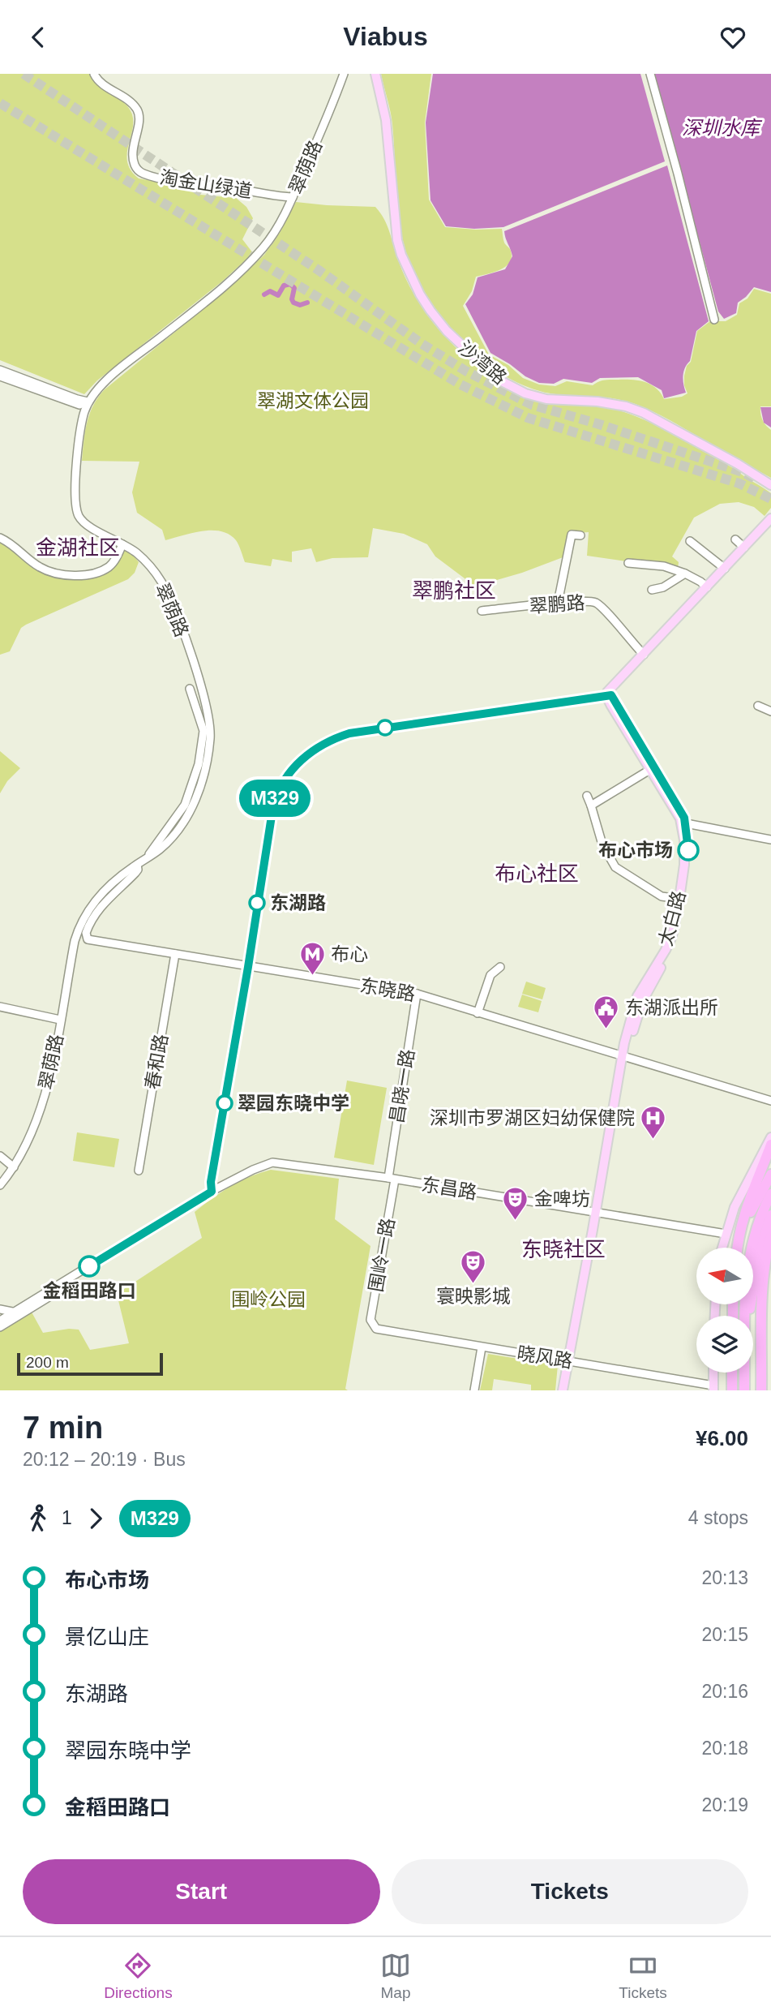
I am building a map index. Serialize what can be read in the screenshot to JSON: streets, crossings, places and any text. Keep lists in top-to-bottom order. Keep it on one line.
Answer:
{"streets":{"main road":["沙湾路","太白路"],"street":["翠荫路","淘金山绿道","翠鹏路","东晓路","春和路","昌晓一路","东昌路","围岭一路","晓风路"]},"crossings":[["翠荫路","淘金山绿道"],["翠荫路","东晓路"],["太白路","东晓路"],["太白路","东昌路"],["太白路","晓风路"],["东晓路","春和路"],["东晓路","昌晓一路"],["昌晓一路","东昌路"],["昌晓一路","围岭一路"],["东昌路","围岭一路"],["围岭一路","晓风路"]],"districts":["金湖社区","翠鹏社区","布心社区","东晓社区"],"water":["深圳水库"],"parks":["翠湖文体公园","围岭公园"],"places":{"other":["布心市场","东湖路","翠园东晓中学","金稻田路口"],"metro station":["布心"],"public building":["东湖派出所"],"hospital":["深圳市罗湖区妇幼保健院"],"theatre":["金啤坊","寰映影城"]},"lines":["bus line M329"],"scale_bar":"200 m","north":"left","page":{"header":"Viabus","on_map":"M329","scale":"200 m","heading":["7 min","20:12 – 20:19 · Bus","¥6.00"],"legs":["1","M329","4 stops"],"list":[{"name":"布心市场","value":"20:13"},{"name":"景亿山庄","value":"20:15"},{"name":"东湖路","value":"20:16"},{"name":"翠园东晓中学","value":"20:18"},{"name":"金稻田路口","value":"20:19"}],"buttons":["Start","Tickets"],"tabs":["Directions","Map","Tickets"]}}
